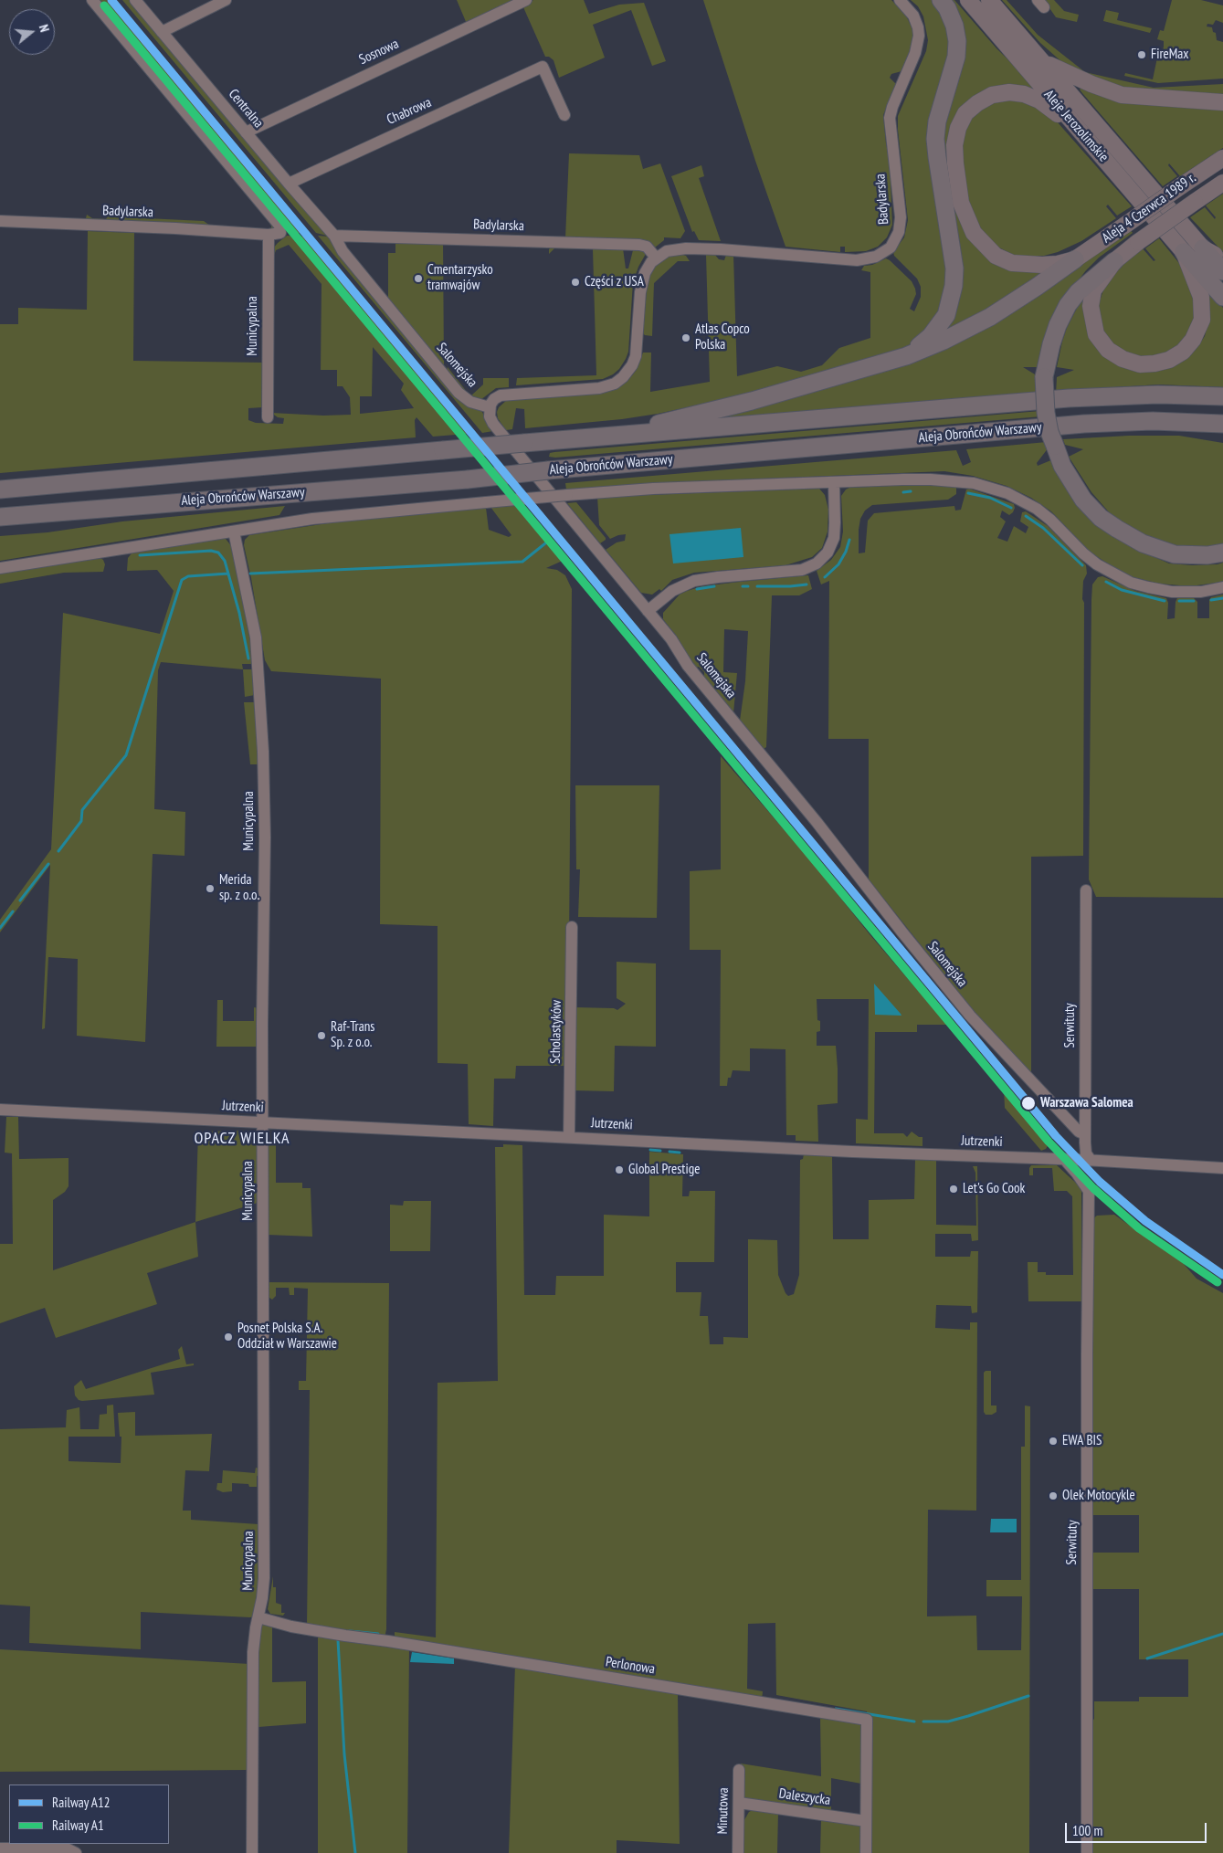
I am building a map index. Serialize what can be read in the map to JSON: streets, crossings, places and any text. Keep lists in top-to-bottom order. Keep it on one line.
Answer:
{"streets":{"main road":["Aleje Jerozolimskie","Aleja 4 Czerwca 1989 r.","Aleja Obrońców Warszawy"],"street":["Sosnowa","Centralna","Chabrowa","Badylarska","Municypalna","Salomejska","Serwituty","Scholastyków","Jutrzenki","Perlonowa","Daleszycka","Minutowa"]},"crossings":[["Sosnowa","Centralna"],["Centralna","Chabrowa"],["Centralna","Badylarska"],["Centralna","Salomejska"],["Aleje Jerozolimskie","Aleja 4 Czerwca 1989 r."],["Badylarska","Municypalna"],["Badylarska","Salomejska"],["Municypalna","Jutrzenki"],["Municypalna","Perlonowa"],["Salomejska","Serwituty"],["Serwituty","Jutrzenki"],["Scholastyków","Jutrzenki"],["Perlonowa","Daleszycka"],["Daleszycka","Minutowa"]],"districts":["OPACZ WIELKA"],"places":["FireMax","Cmentarzysko tramwajów","Części z USA","Atlas Copco Polska","Merida sp. z o.o.","Raf-Trans Sp. z o.o.","Warszawa Salomea","Global Prestige","Let's Go Cook","Posnet Polska S.A. Oddział w Warszawie","EWA BIS","Olek Motocykle"],"lines":["rail line A12","rail line A1"],"legend":["Railway A12","Railway A1"],"scale_bar":"100 m","north":"right"}
